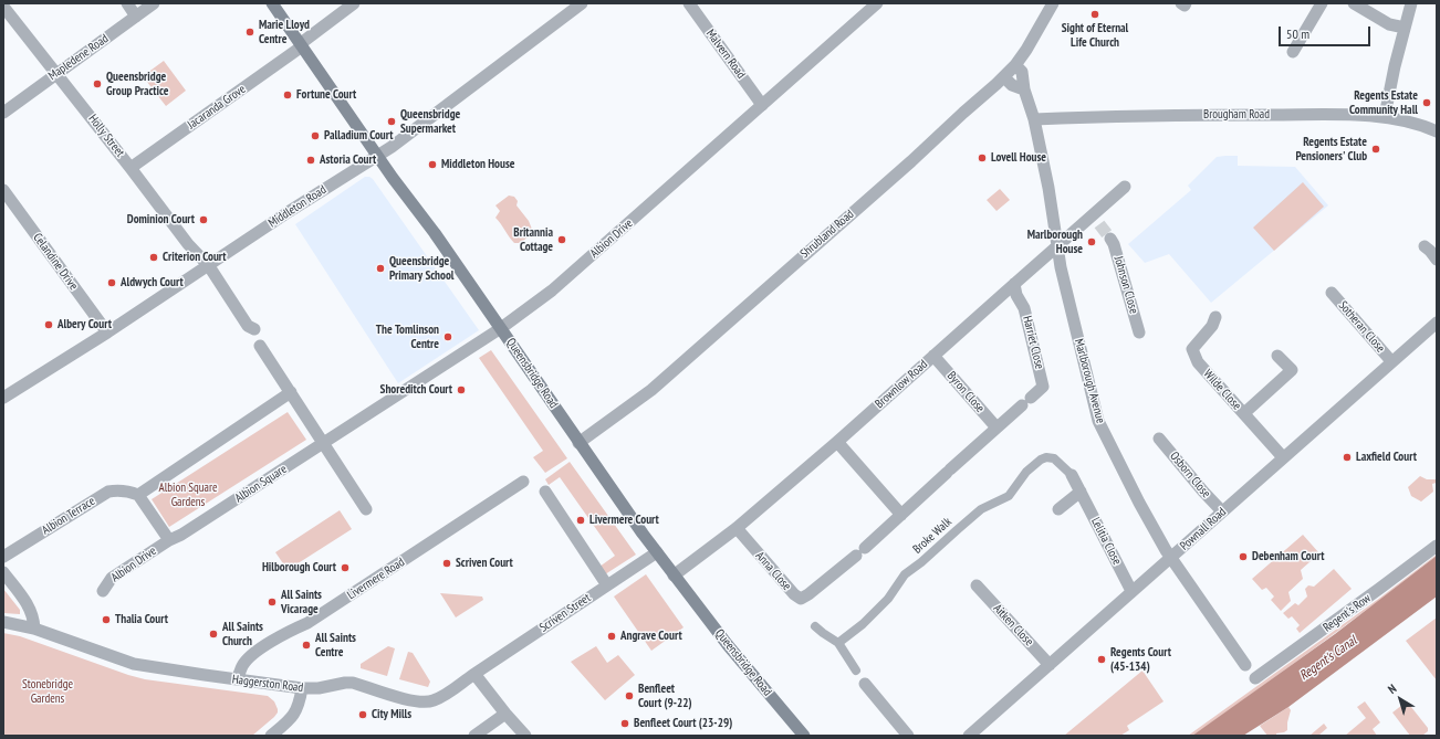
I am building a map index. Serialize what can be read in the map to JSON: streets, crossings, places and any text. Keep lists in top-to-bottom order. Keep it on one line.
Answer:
{"streets":{"main road":["Queensbridge Road"],"street":["Malvern Road","Mapledene Road","Jacaranda Grove","Brougham Road","Holly Street","Middleton Road","Shrubland Road","Albion Drive","Celandine Drive","Johnson Close","Sotheran Close","Harriet Close","Marlborough Avenue","Brownlow Road","Wilde Close","Byron Close","Osborn Close","Albion Square","Albion Terrace","Pownall Road","Broke Walk","Lelitia Close","Anna Close","Livermere Road","Scriven Street","Regent's Row","Aitken Close","Haggerston Road"]},"crossings":[["Malvern Road","Albion Drive"],["Mapledene Road","Holly Street"],["Jacaranda Grove","Holly Street"],["Jacaranda Grove","Queensbridge Road"],["Brougham Road","Marlborough Avenue"],["Holly Street","Middleton Road"],["Middleton Road","Celandine Drive"],["Middleton Road","Queensbridge Road"],["Shrubland Road","Queensbridge Road"],["Shrubland Road","Marlborough Avenue"],["Albion Drive","Queensbridge Road"],["Albion Drive","Albion Square"],["Sotheran Close","Pownall Road"],["Harriet Close","Brownlow Road"],["Harriet Close","Byron Close"],["Harriet Close","Anna Close"],["Queensbridge Road","Brownlow Road"],["Queensbridge Road","Scriven Street"],["Marlborough Avenue","Brownlow Road"],["Marlborough Avenue","Pownall Road"],["Brownlow Road","Byron Close"],["Brownlow Road","Anna Close"],["Wilde Close","Pownall Road"],["Osborn Close","Pownall Road"],["Pownall Road","Lelitia Close"],["Pownall Road","Aitken Close"],["Broke Walk","Lelitia Close"],["Livermere Road","Haggerston Road"],["Scriven Street","Haggerston Road"]],"water":["Regent's Canal"],"parks":["Albion Square Gardens","Stonebridge Gardens"],"places":["Sight of Eternal Life Church","Marie Lloyd Centre","Queensbridge Group Practice","Fortune Court","Regents Estate Community Hall","Queensbridge Supermarket","Palladium Court","Regents Estate Pensioners' Club","Lovell House","Astoria Court","Middleton House","Dominion Court","Britannia Cottage","Marlborough House","Criterion Court","Queensbridge Primary School","Aldwych Court","Albery Court","The Tomlinson Centre","Shoreditch Court","Laxfield Court","Livermere Court","Debenham Court","Scriven Court","Hilborough Court","All Saints Vicarage","Thalia Court","All Saints Church","Angrave Court","All Saints Centre","Regents Court (45-134)","Benfleet Court (9-22)","City Mills","Benfleet Court (23-29)"],"scale_bar":"50 m","north":"top left"}
